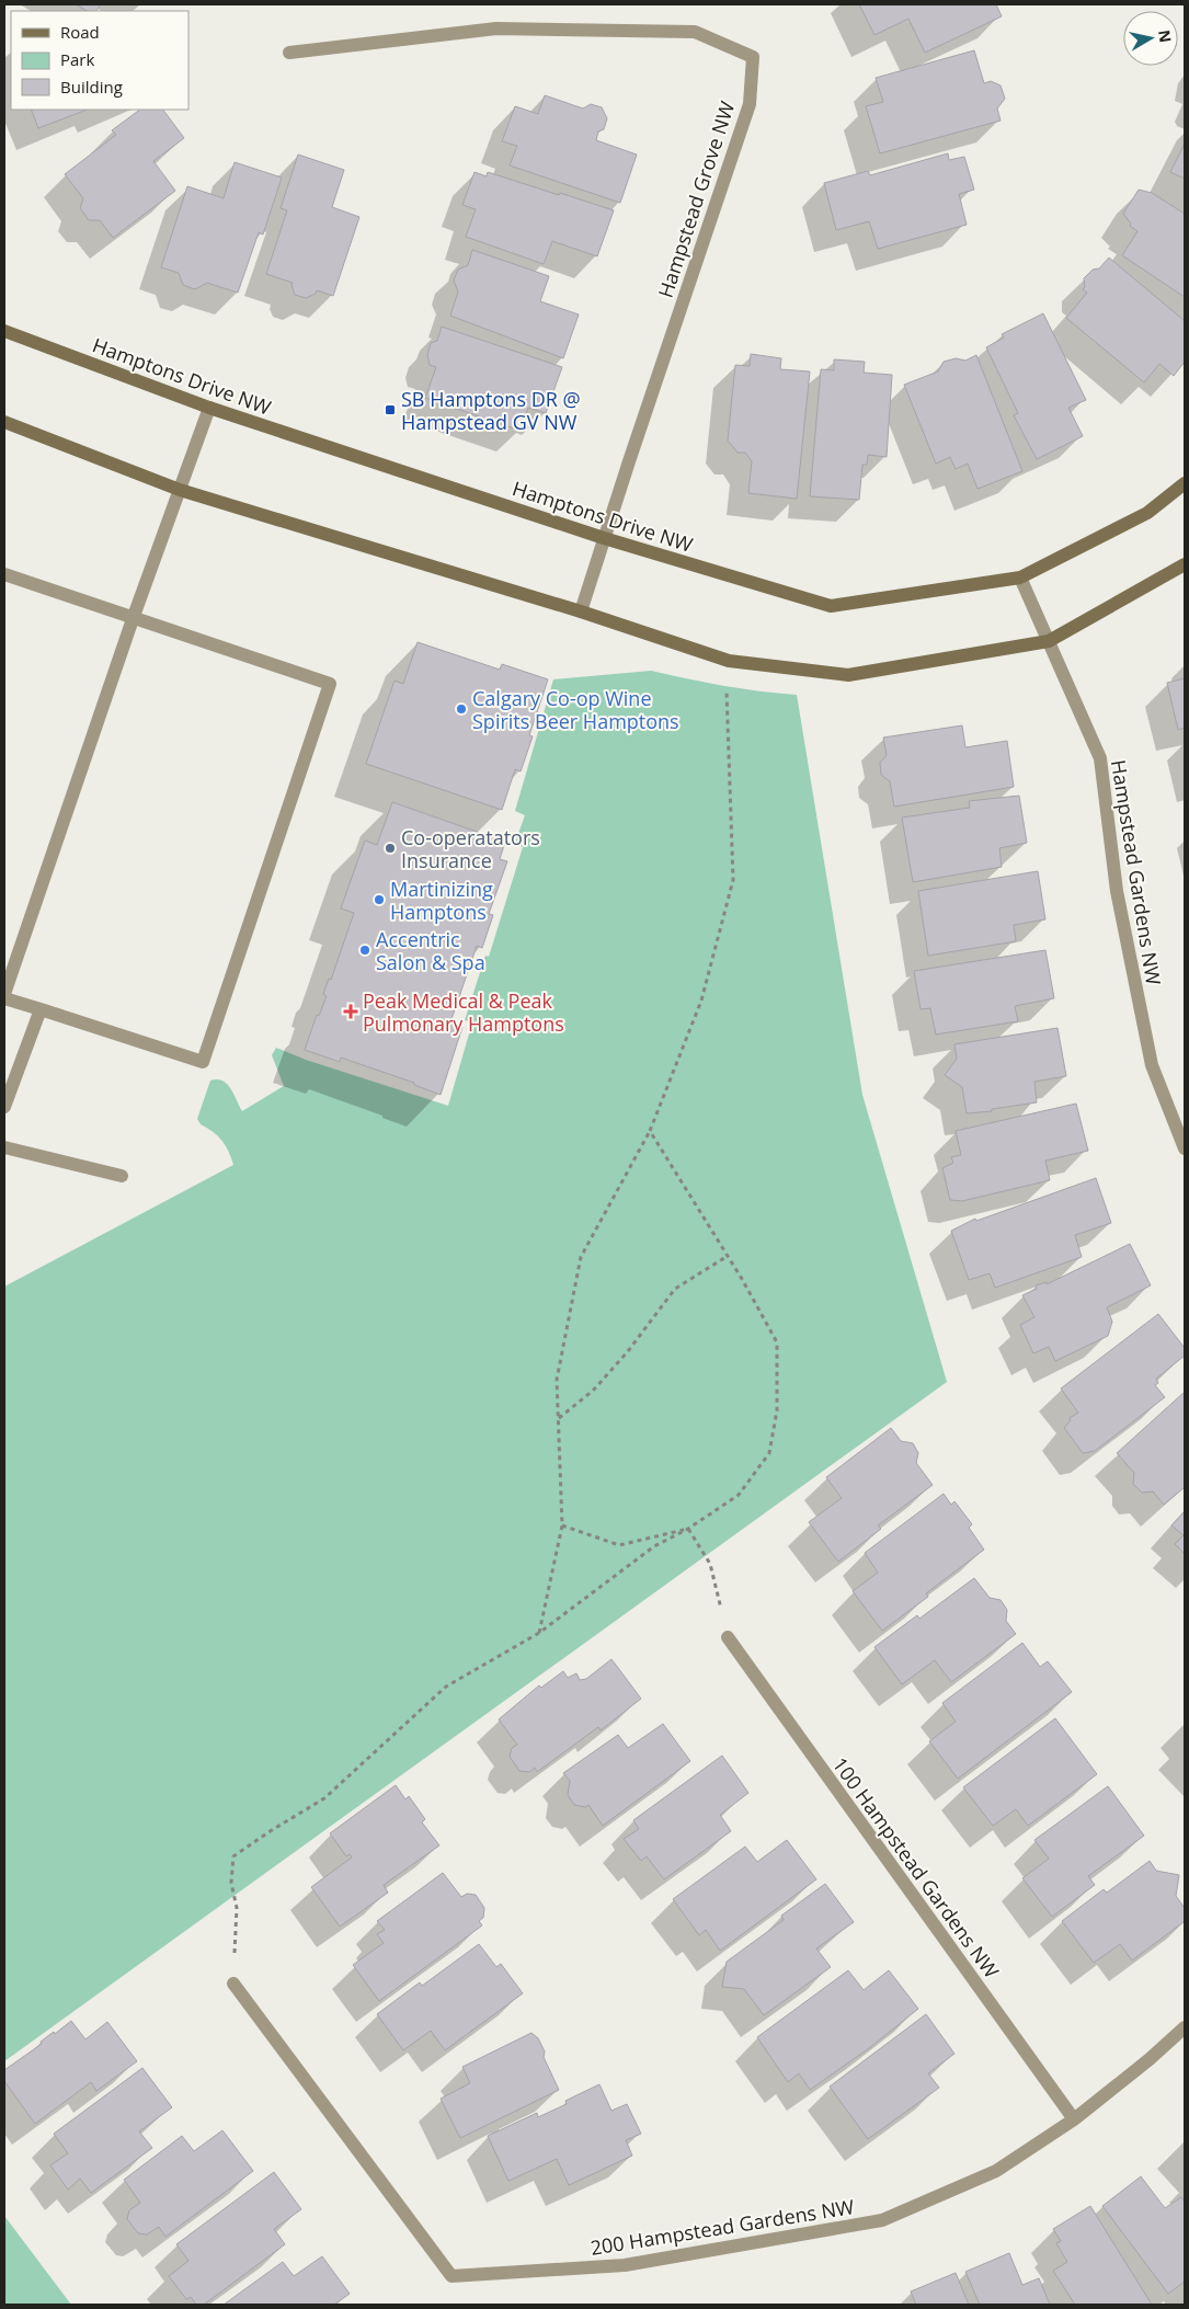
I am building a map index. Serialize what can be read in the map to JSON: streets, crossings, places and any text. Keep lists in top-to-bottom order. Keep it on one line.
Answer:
{"streets":{"street":["Hampstead Grove NW","Hamptons Drive NW","Hampstead Gardens NW","100 Hampstead Gardens NW","200 Hampstead Gardens NW"]},"crossings":[["Hampstead Grove NW","Hamptons Drive NW"],["Hamptons Drive NW","Hampstead Gardens NW"],["100 Hampstead Gardens NW","200 Hampstead Gardens NW"]],"places":{"transit":["SB Hamptons DR @ Hampstead GV NW"],"other":["Calgary Co-op Wine Spirits Beer Hamptons","Co-operatators Insurance","Martinizing Hamptons","Accentric Salon & Spa"],"health":["Peak Medical & Peak Pulmonary Hamptons"]},"legend":["Road","Park","Building"],"north":"right"}
